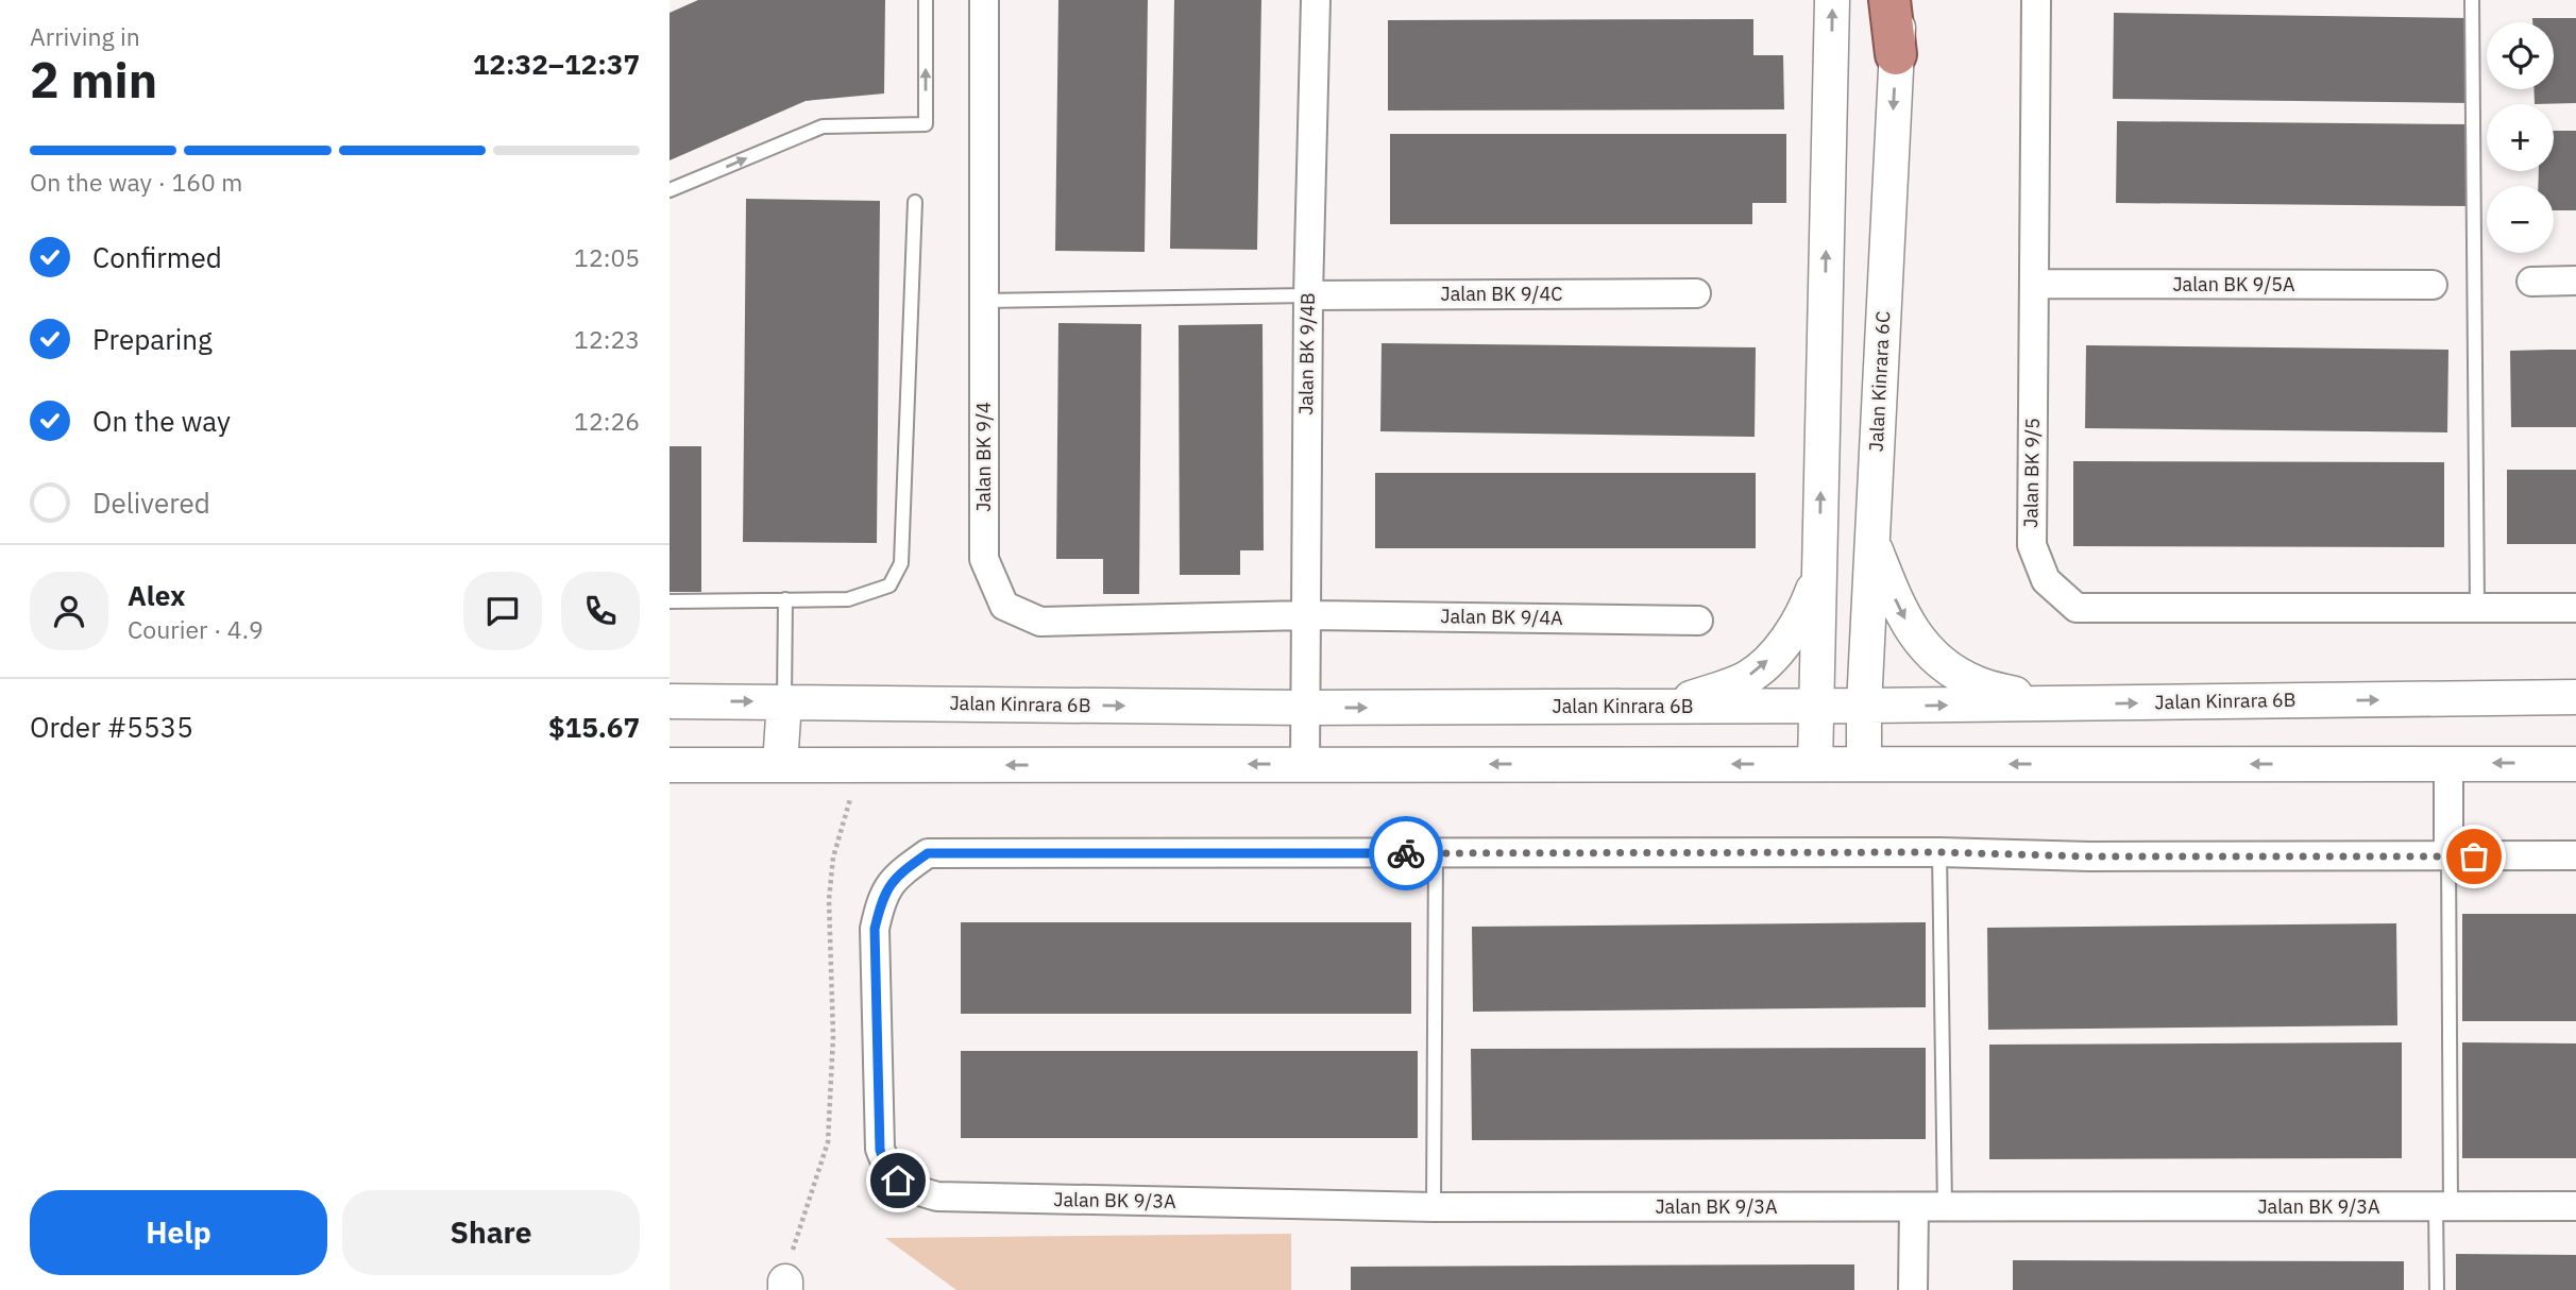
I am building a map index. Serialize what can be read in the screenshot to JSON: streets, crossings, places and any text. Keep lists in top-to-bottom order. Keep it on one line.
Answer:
{"streets":{"street":["Jalan BK 9/5A","Jalan BK 9/4C","Jalan BK 9/4B","Jalan Kinrara 6C","Jalan BK 9/4","Jalan BK 9/5","Jalan BK 9/4A","Jalan Kinrara 6B","Jalan BK 9/3A"]},"crossings":[["Jalan BK 9/5A","Jalan BK 9/5"],["Jalan BK 9/4C","Jalan BK 9/4B"],["Jalan BK 9/4B","Jalan BK 9/4"],["Jalan BK 9/4B","Jalan BK 9/4A"],["Jalan BK 9/4B","Jalan Kinrara 6B"],["Jalan Kinrara 6C","Jalan Kinrara 6B"],["Jalan BK 9/4","Jalan BK 9/4A"]],"page":{"heading":["2 min","Arriving in","12:32–12:37"],"panel":["Alex","Courier · 4.9","Order #5535","$15.67"],"map_buttons":["+","−"],"bar":"On the way · 160 m","list":[["Confirmed","12:05"],["Preparing","12:23"],["On the way","12:26"],"Delivered"],"buttons":["Help","Share"]}}
